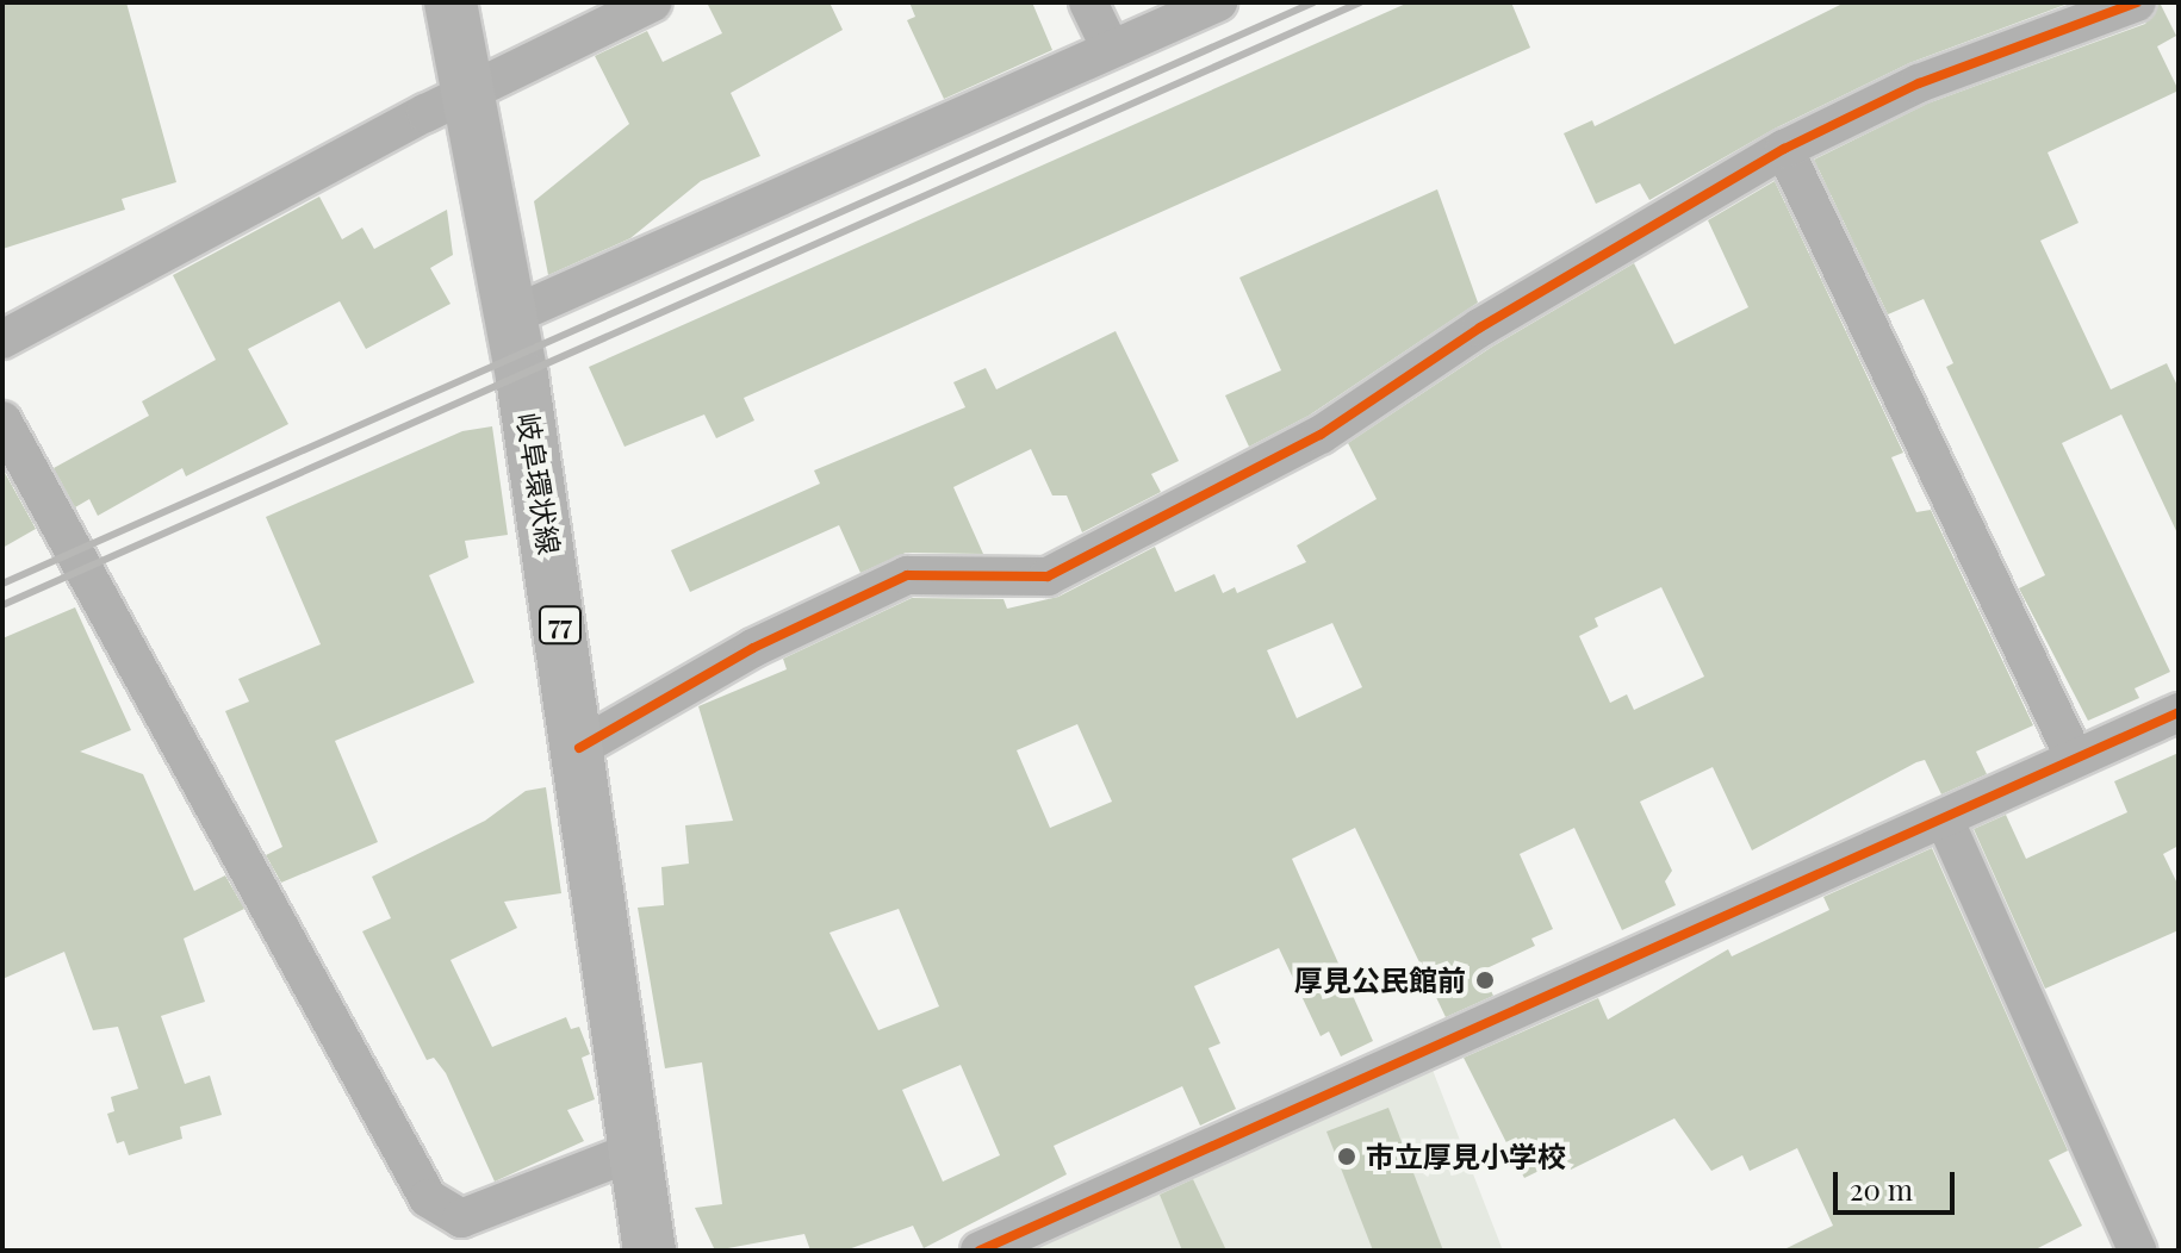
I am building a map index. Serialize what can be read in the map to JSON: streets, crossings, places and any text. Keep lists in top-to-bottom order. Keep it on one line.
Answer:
{"streets":{"main road":["岐阜環状線","77"]},"places":["厚見公民館前","市立厚見小学校"],"scale_bar":"20 m"}
